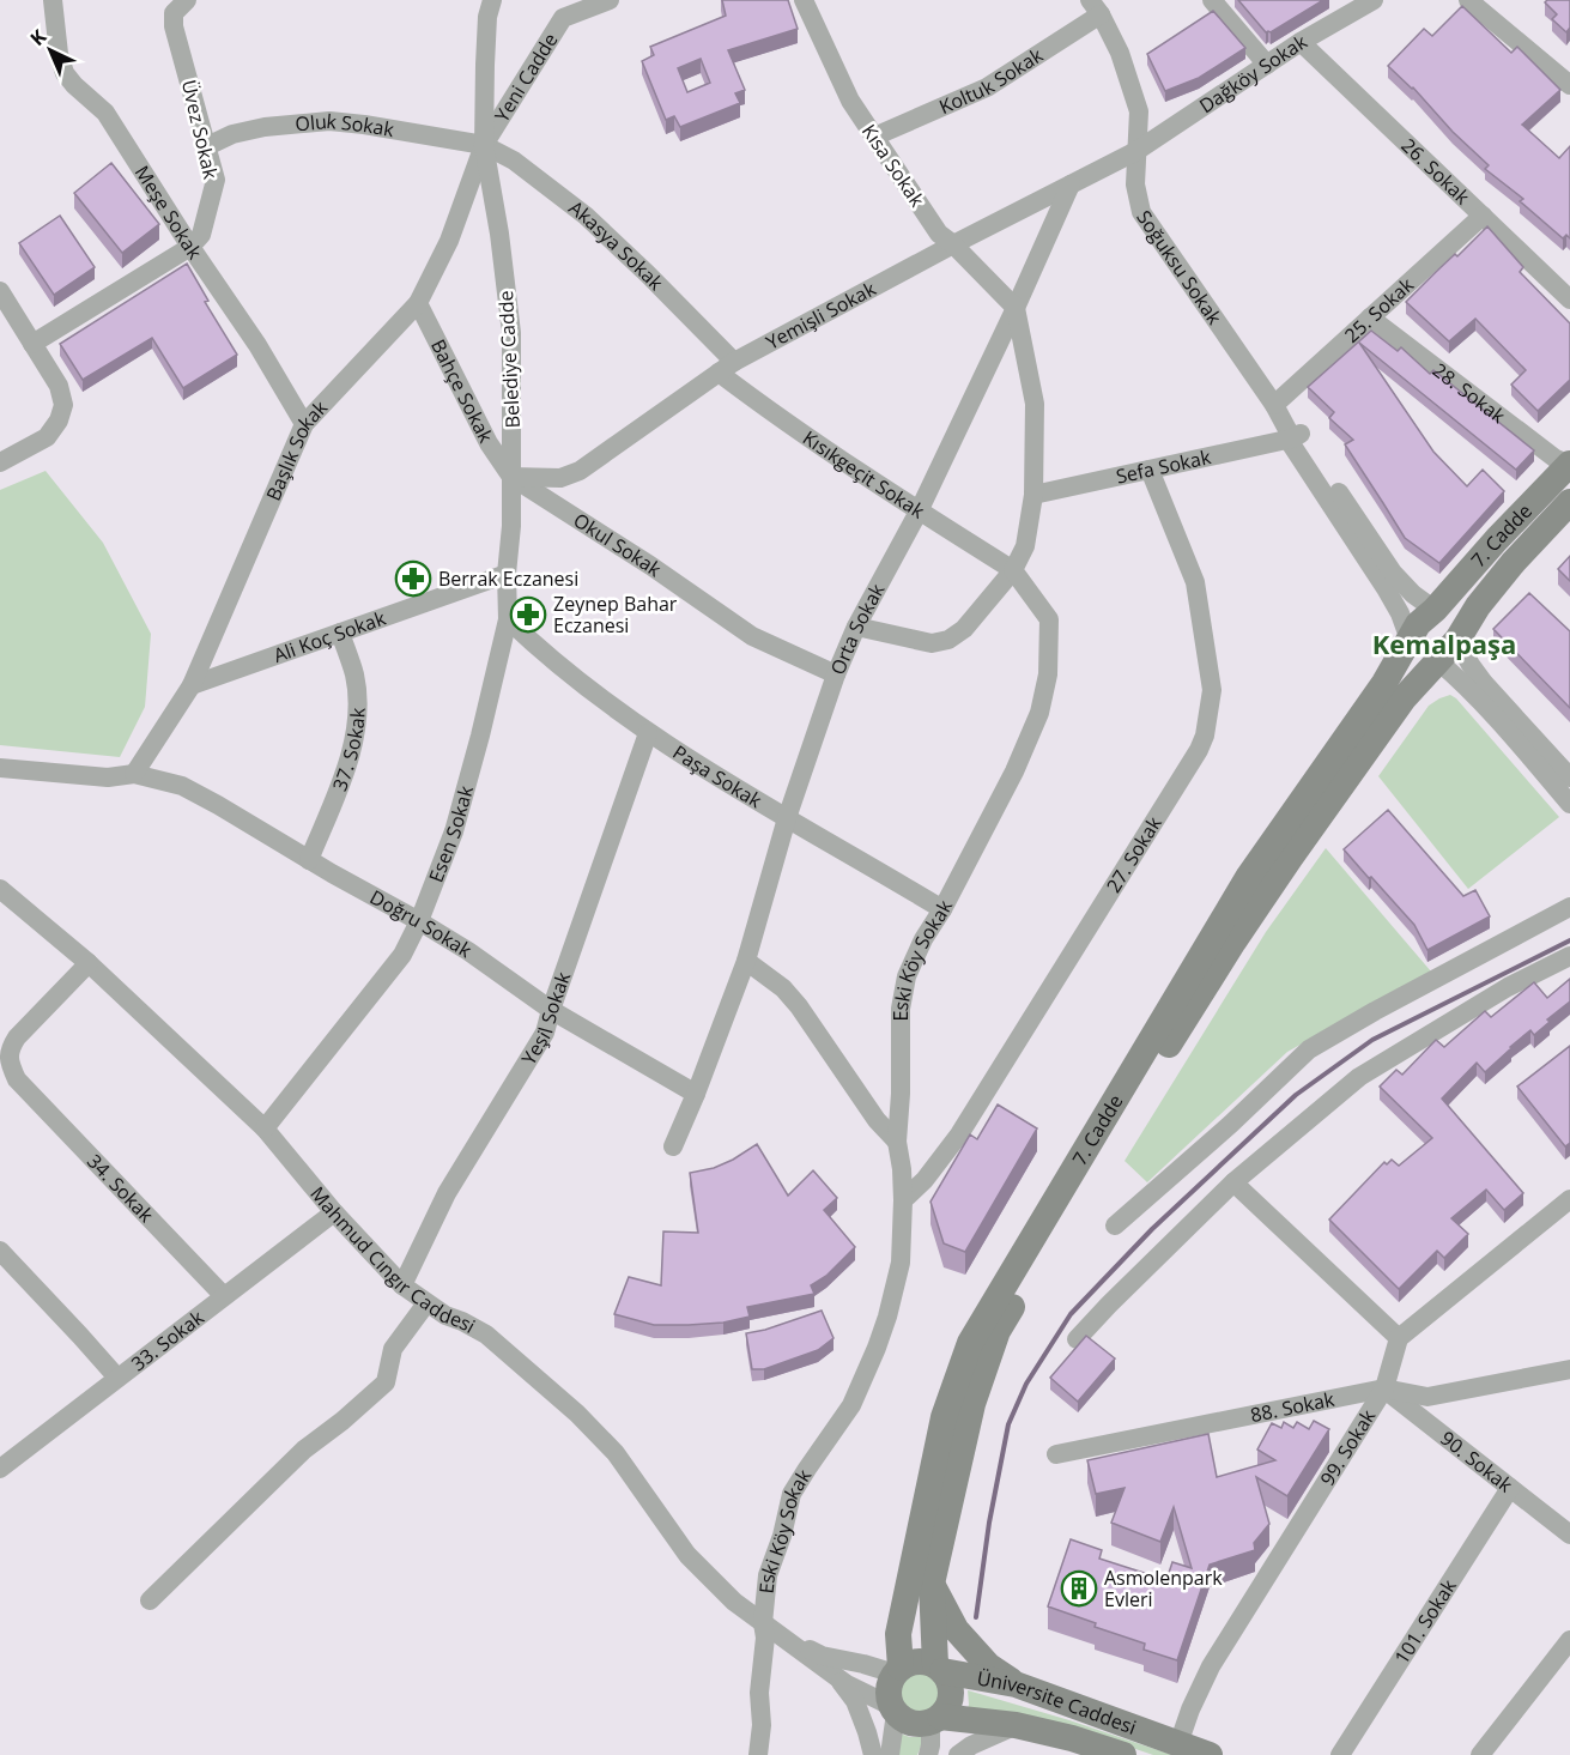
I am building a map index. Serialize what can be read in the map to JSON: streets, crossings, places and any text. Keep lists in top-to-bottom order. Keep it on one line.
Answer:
{"streets":{"main road":["7. Cadde","Üniversite Caddesi"],"street":["Dağköy Sokak","Yeni Cadde","Koltuk Sokak","Oluk Sokak","Üvez Sokak","Kısa Sokak","26. Sokak","Meşe Sokak","Akasya Sokak","Soğuksu Sokak","25. Sokak","Yemişli Sokak","Belediye Cadde","Bahçe Sokak","28. Sokak","Başlık Sokak","Sefa Sokak","Kısıkgeçit Sokak","Okul Sokak","Orta Sokak","Ali Koç Sokak","37. Sokak","Paşa Sokak","Esen Sokak","27. Sokak","Doğru Sokak","Eski Köy Sokak","Yeşil Sokak","34. Sokak","Mahmud Cıngır Caddesi","33. Sokak","88. Sokak","99. Sokak","90. Sokak","101. Sokak"]},"crossings":[["Dağköy Sokak","26. Sokak"],["Dağköy Sokak","Soğuksu Sokak"],["Dağköy Sokak","Yemişli Sokak"],["Yeni Cadde","Oluk Sokak"],["Yeni Cadde","Akasya Sokak"],["Yeni Cadde","Belediye Cadde"],["Yeni Cadde","Başlık Sokak"],["Koltuk Sokak","Kısa Sokak"],["Koltuk Sokak","Soğuksu Sokak"],["Oluk Sokak","Üvez Sokak"],["Oluk Sokak","Akasya Sokak"],["Oluk Sokak","Belediye Cadde"],["Oluk Sokak","Başlık Sokak"],["Üvez Sokak","Meşe Sokak"],["Kısa Sokak","Yemişli Sokak"],["Kısa Sokak","Orta Sokak"],["26. Sokak","25. Sokak"],["Meşe Sokak","Başlık Sokak"],["Akasya Sokak","Yemişli Sokak"],["Akasya Sokak","Belediye Cadde"],["Akasya Sokak","Başlık Sokak"],["Akasya Sokak","Kısıkgeçit Sokak"],["Soğuksu Sokak","25. Sokak"],["Soğuksu Sokak","Yemişli Sokak"],["Soğuksu Sokak","Sefa Sokak"],["Soğuksu Sokak","7. Cadde"],["25. Sokak","28. Sokak"],["Yemişli Sokak","Belediye Cadde"],["Yemişli Sokak","Bahçe Sokak"],["Yemişli Sokak","Kısıkgeçit Sokak"],["Yemişli Sokak","Okul Sokak"],["Yemişli Sokak","Orta Sokak"],["Belediye Cadde","Bahçe Sokak"],["Belediye Cadde","Başlık Sokak"],["Belediye Cadde","Okul Sokak"],["Belediye Cadde","Ali Koç Sokak"],["Belediye Cadde","Esen Sokak"],["Bahçe Sokak","Başlık Sokak"],["Bahçe Sokak","Okul Sokak"],["28. Sokak","7. Cadde"],["Başlık Sokak","Ali Koç Sokak"],["Başlık Sokak","Doğru Sokak"],["Sefa Sokak","27. Sokak"],["Kısıkgeçit Sokak","Orta Sokak"],["Kısıkgeçit Sokak","Eski Köy Sokak"],["7. Cadde","Mahmud Cıngır Caddesi"],["7. Cadde","Üniversite Caddesi"],["Okul Sokak","Orta Sokak"],["Orta Sokak","Paşa Sokak"],["Orta Sokak","Doğru Sokak"],["Ali Koç Sokak","37. Sokak"],["Ali Koç Sokak","Esen Sokak"],["37. Sokak","Doğru Sokak"],["Paşa Sokak","Esen Sokak"],["Paşa Sokak","Eski Köy Sokak"],["Paşa Sokak","Yeşil Sokak"],["Esen Sokak","Doğru Sokak"],["Esen Sokak","Mahmud Cıngır Caddesi"],["27. Sokak","Eski Köy Sokak"],["Doğru Sokak","Yeşil Sokak"],["Eski Köy Sokak","Mahmud Cıngır Caddesi"],["Yeşil Sokak","Mahmud Cıngır Caddesi"],["34. Sokak","Mahmud Cıngır Caddesi"],["34. Sokak","33. Sokak"],["Mahmud Cıngır Caddesi","33. Sokak"],["Mahmud Cıngır Caddesi","Üniversite Caddesi"],["88. Sokak","99. Sokak"],["88. Sokak","90. Sokak"],["99. Sokak","90. Sokak"],["99. Sokak","Üniversite Caddesi"],["90. Sokak","101. Sokak"]],"districts":["Kemalpaşa"],"places":{"pharmacy":["Berrak Eczanesi","Zeynep Bahar Eczanesi"],"building":["Asmolenpark Evleri"]},"north":"top left"}
